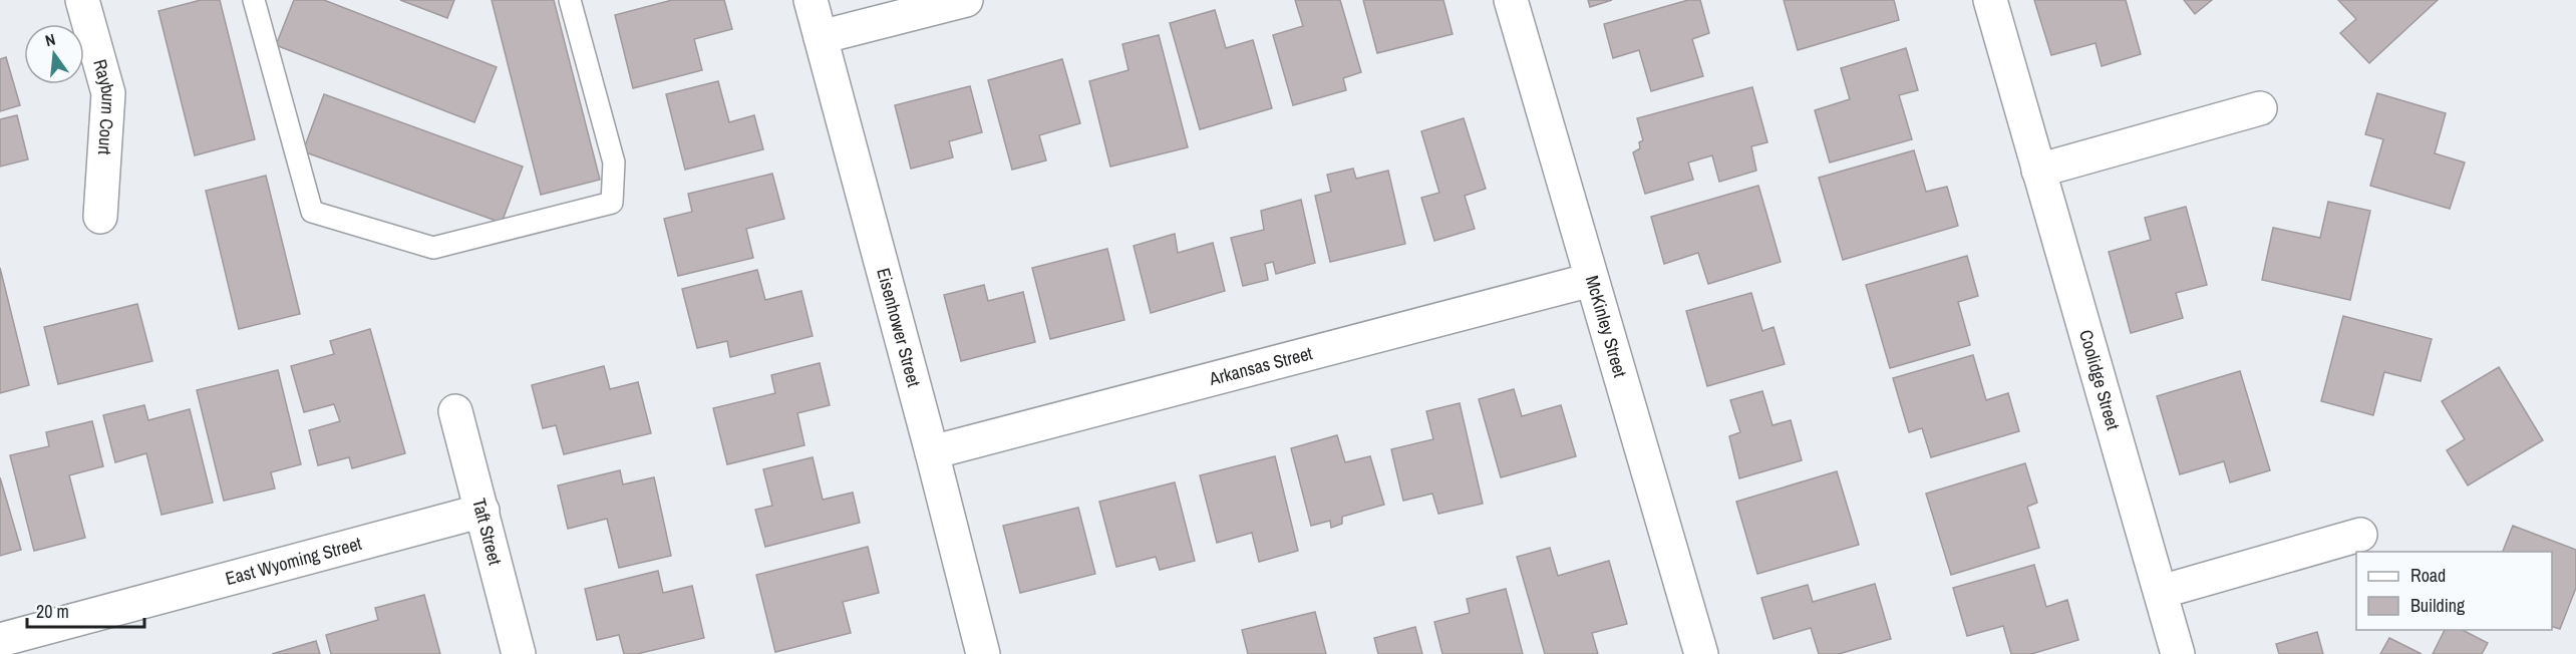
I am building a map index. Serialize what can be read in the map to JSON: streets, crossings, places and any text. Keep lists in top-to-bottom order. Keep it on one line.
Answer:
{"streets":{"street":["Rayburn Court","Eisenhower Street","McKinley Street","Arkansas Street","Coolidge Street","Taft Street","East Wyoming Street"]},"crossings":[["Eisenhower Street","Arkansas Street"],["McKinley Street","Arkansas Street"],["Taft Street","East Wyoming Street"]],"legend":["Road","Building"],"scale_bar":"20 m","north":"top"}
